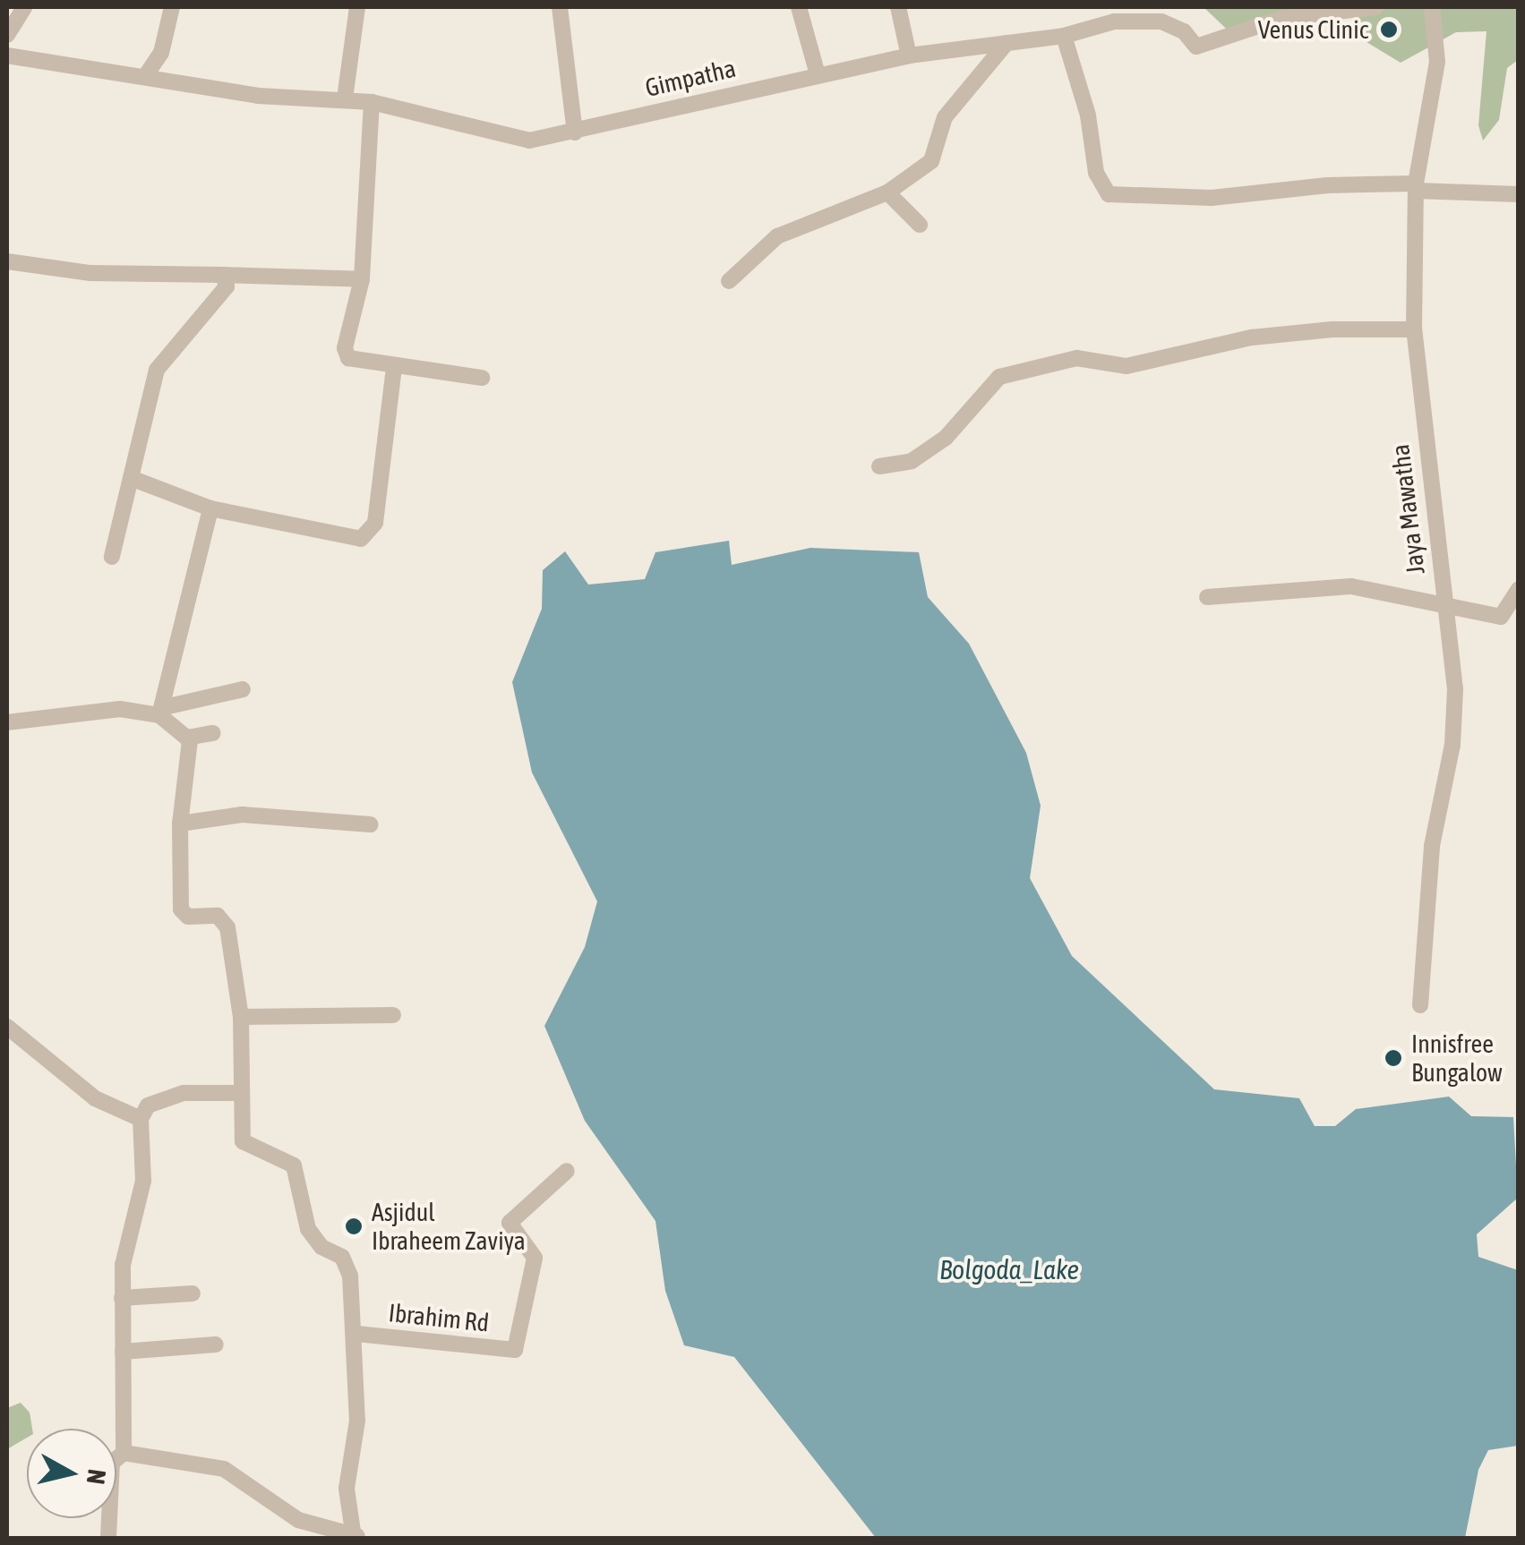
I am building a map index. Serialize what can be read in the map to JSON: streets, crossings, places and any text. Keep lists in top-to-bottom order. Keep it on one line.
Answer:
{"streets":{"street":["Gimpatha","Jaya Mawatha","Ibrahim Rd"]},"water":["Bolgoda_Lake"],"places":["Venus Clinic","Innisfree Bungalow","Asjidul Ibraheem Zaviya"],"north":"right"}
